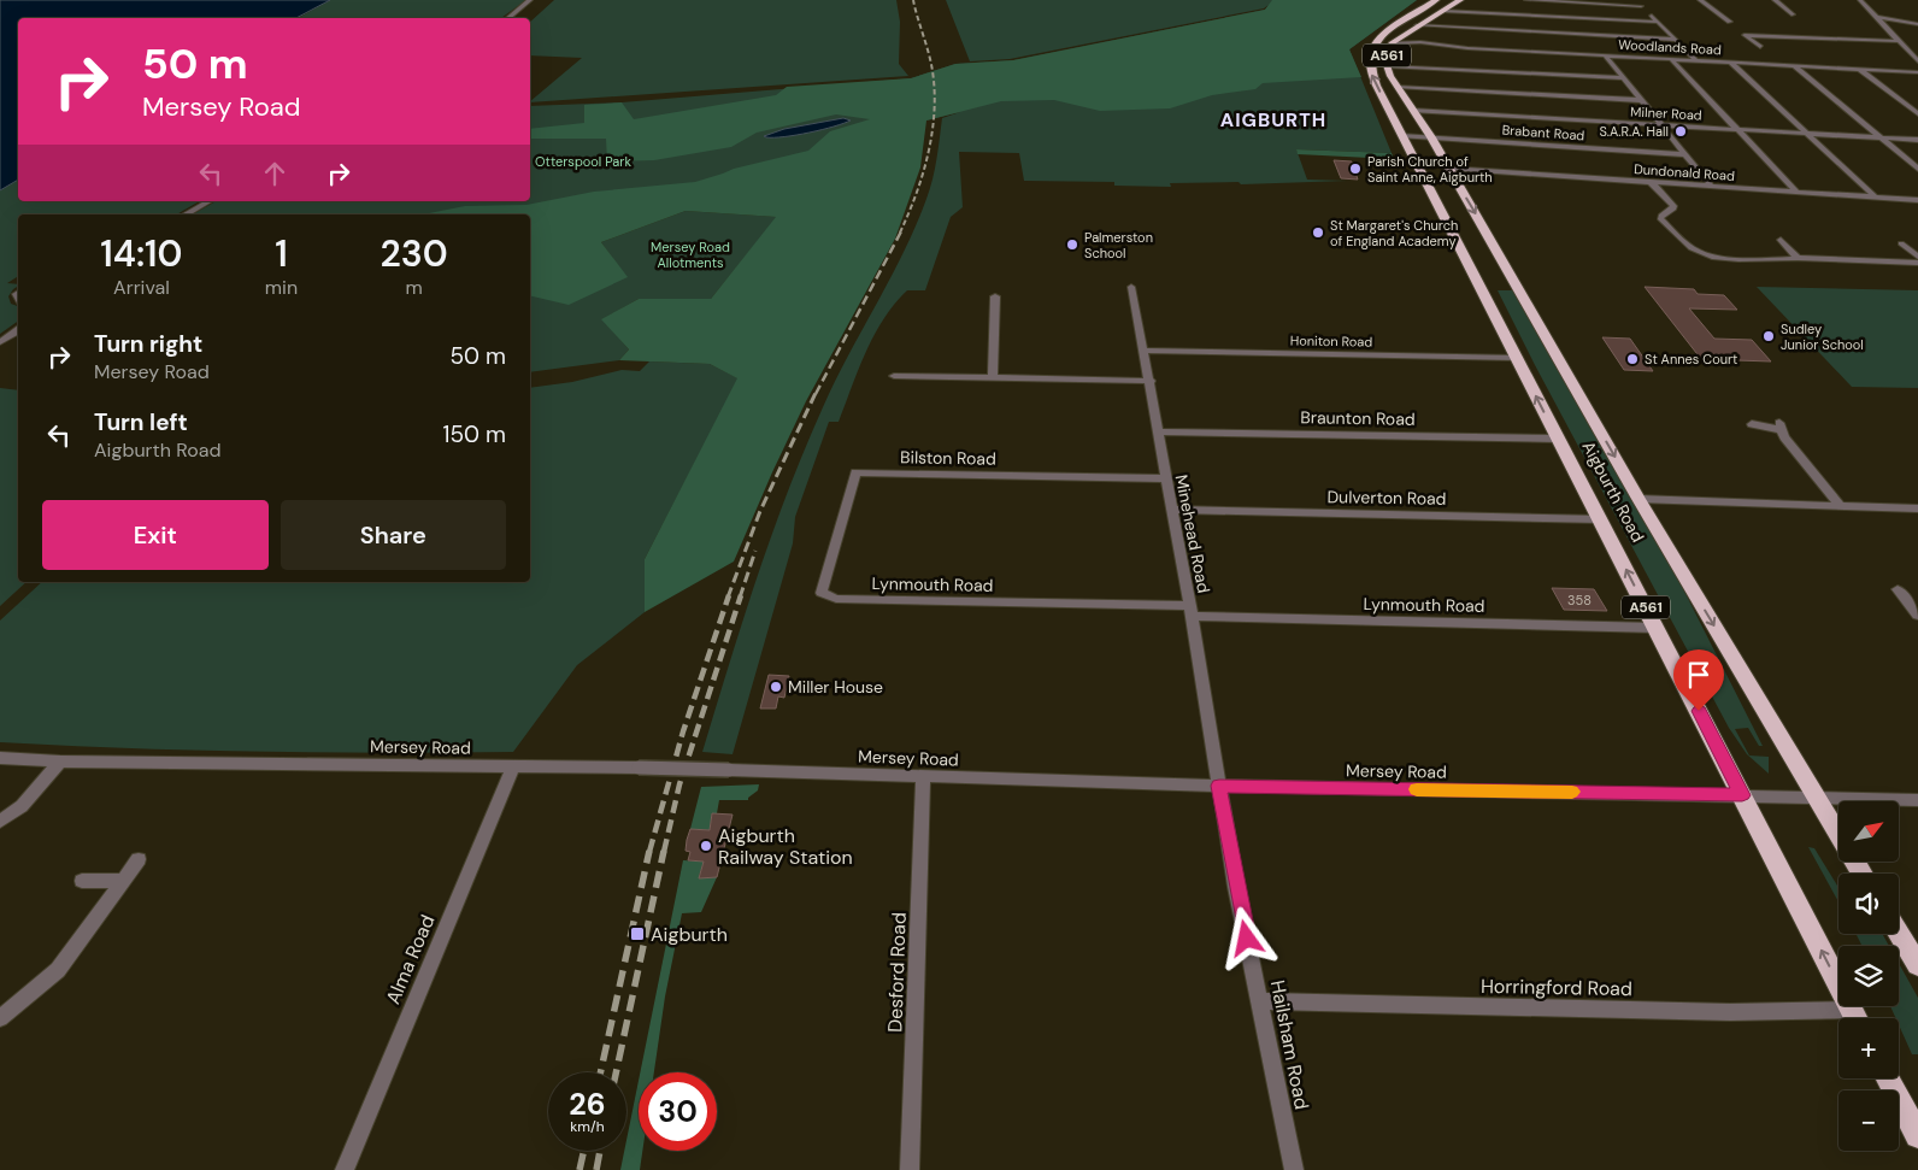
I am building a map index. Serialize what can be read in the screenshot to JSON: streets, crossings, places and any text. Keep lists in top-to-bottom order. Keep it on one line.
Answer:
{"streets":{"highway":["A561","Aigburth Road"],"street":["Woodlands Road","Milner Road","Brabant Road","Dundonald Road","Honiton Road","Braunton Road","Bilston Road","Dulverton Road","Minehead Road","Lynmouth Road","Mersey Road","Alma Road","Desford Road","Horringford Road","Hailsham Road"]},"crossings":[["Woodlands Road","A561"],["A561","Aigburth Road"],["Milner Road","Aigburth Road"],["Brabant Road","Aigburth Road"],["Dundonald Road","Aigburth Road"],["Honiton Road","Aigburth Road"],["Honiton Road","Minehead Road"],["Braunton Road","Aigburth Road"],["Braunton Road","Minehead Road"],["Bilston Road","Minehead Road"],["Bilston Road","Lynmouth Road"],["Aigburth Road","Dulverton Road"],["Aigburth Road","Lynmouth Road"],["Aigburth Road","Mersey Road"],["Aigburth Road","Horringford Road"],["Dulverton Road","Minehead Road"],["Minehead Road","Lynmouth Road"],["Minehead Road","Mersey Road"],["Minehead Road","Hailsham Road"],["Mersey Road","Alma Road"],["Mersey Road","Desford Road"],["Mersey Road","Hailsham Road"],["Horringford Road","Hailsham Road"]],"districts":["AIGBURTH"],"parks":["Otterspool Park","Mersey Road Allotments"],"places":{"other":["S.A.R.A. Hall","Parish Church of Saint Anne, Aigburth","St Margaret's Church of England Academy","Palmerston School","Sudley Junior School","St Annes Court","Miller House","Aigburth Railway Station"],"transit":["Aigburth"]},"house_numbers":["358"],"north":"top right","page":{"turn":["50 m","Mersey Road"],"eta":["14:10","Arrival","1","min","230","m"],"list":[{"name":"Turn right","note":"Mersey Road","value":"50 m"},{"name":"Turn left","note":"Aigburth Road","value":"150 m"}],"buttons":["Exit","Share"],"map_buttons":["+","−"],"speed":"26 km/h","limit":"30"}}
